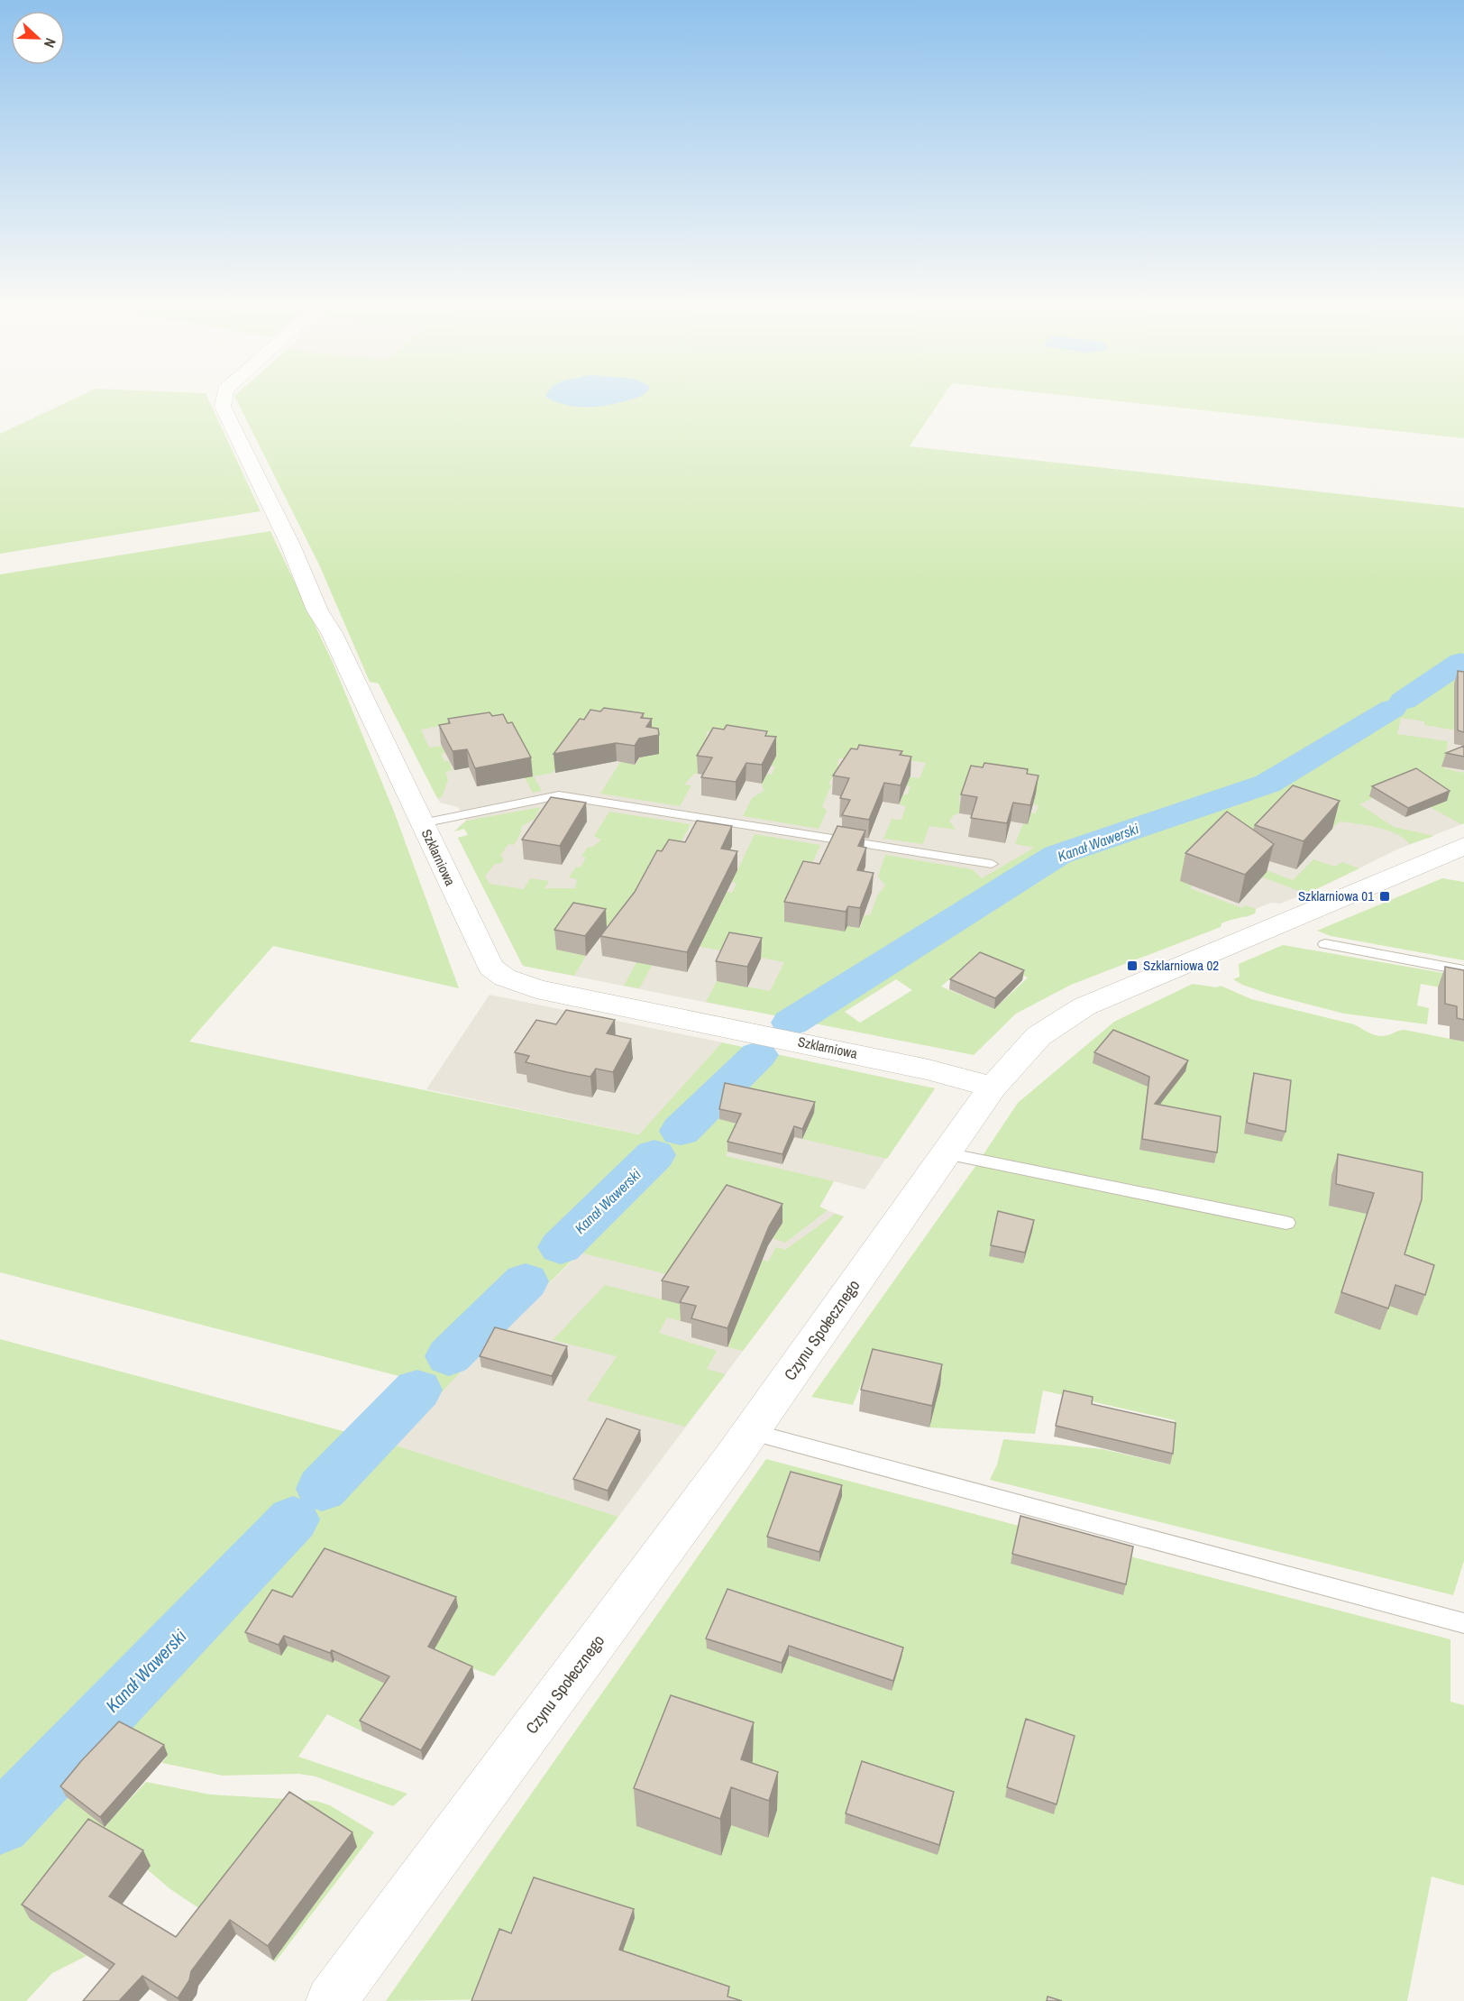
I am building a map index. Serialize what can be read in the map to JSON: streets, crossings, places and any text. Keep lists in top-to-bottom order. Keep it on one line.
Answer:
{"streets":{"street":["Szklarniowa","Czynu Społecznego"]},"crossings":[["Szklarniowa","Czynu Społecznego"]],"water":["Kanał Wawerski"],"places":{"transit":["Szklarniowa 01","Szklarniowa 02"]},"north":"right"}
